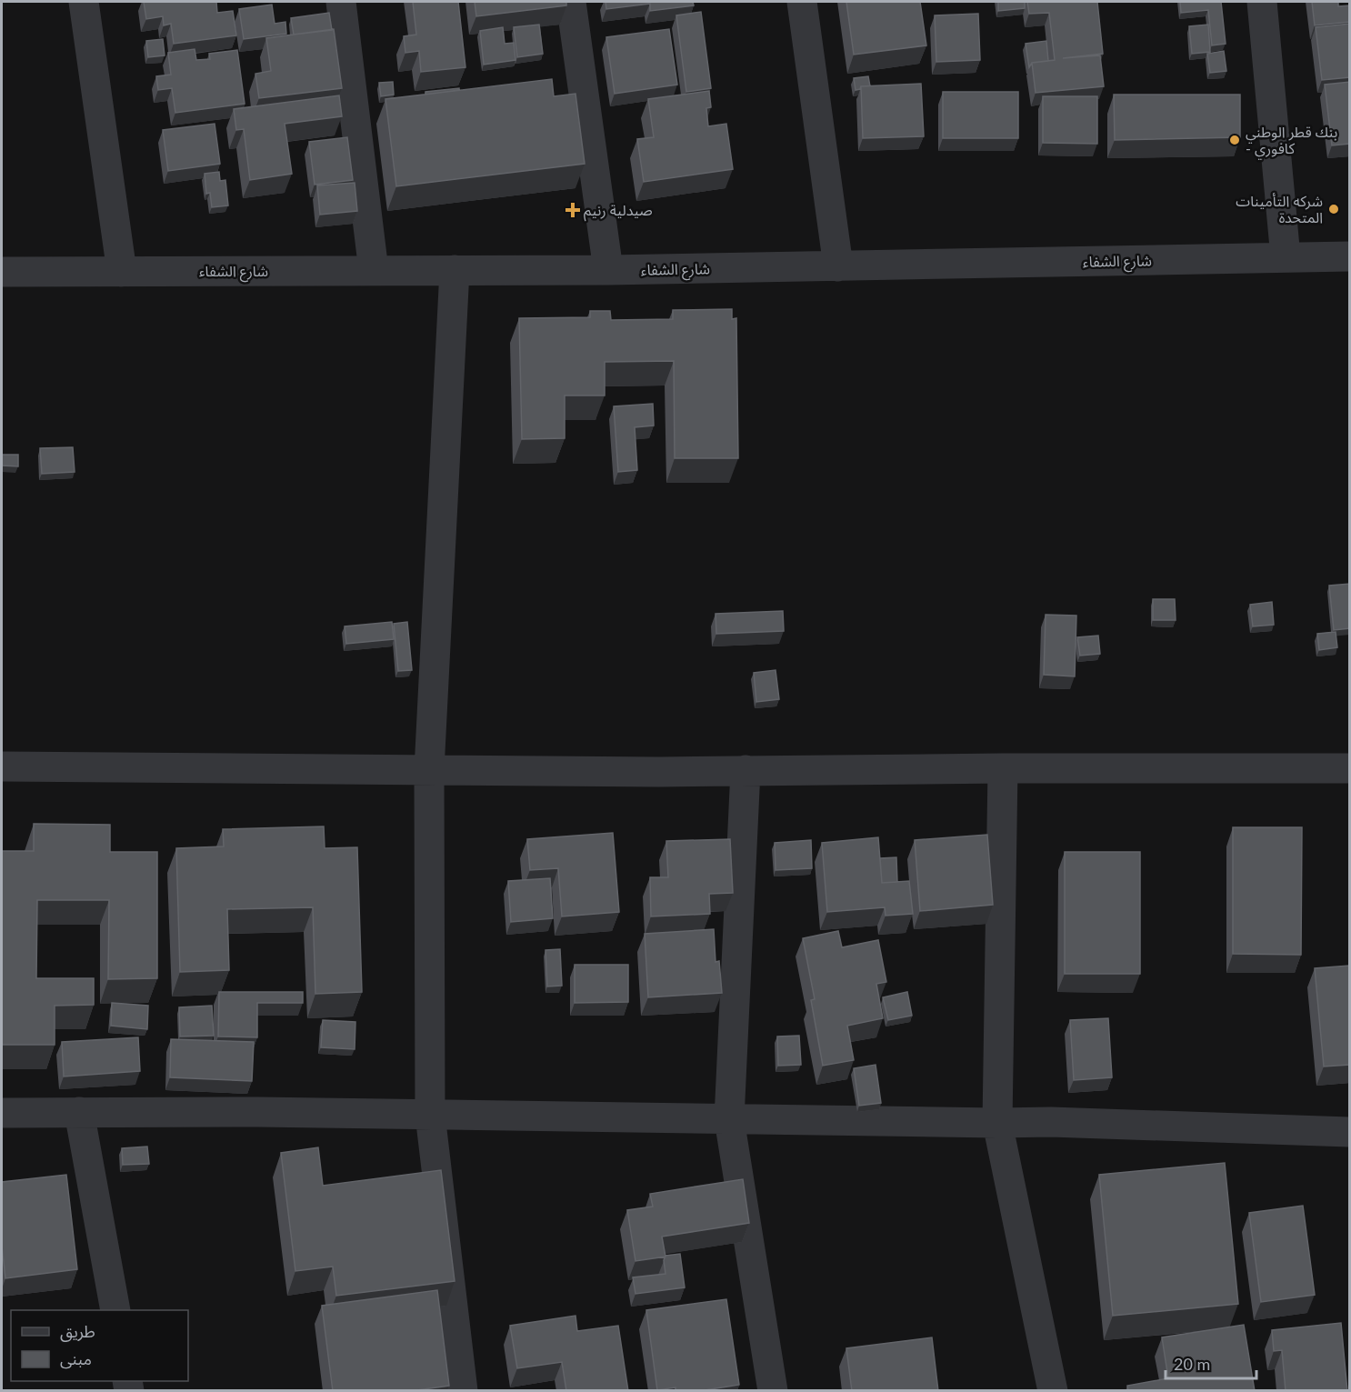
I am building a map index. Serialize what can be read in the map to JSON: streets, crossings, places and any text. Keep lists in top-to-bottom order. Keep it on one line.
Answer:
{"streets":{"street":["شارع الشفاء"]},"places":{"other":["بنك قطر الوطني - كافوري","شركه التأمينات المتحدة"],"health":["صيدلية رنيم"]},"legend":["طريق","مبنى"],"scale_bar":"20 m"}
